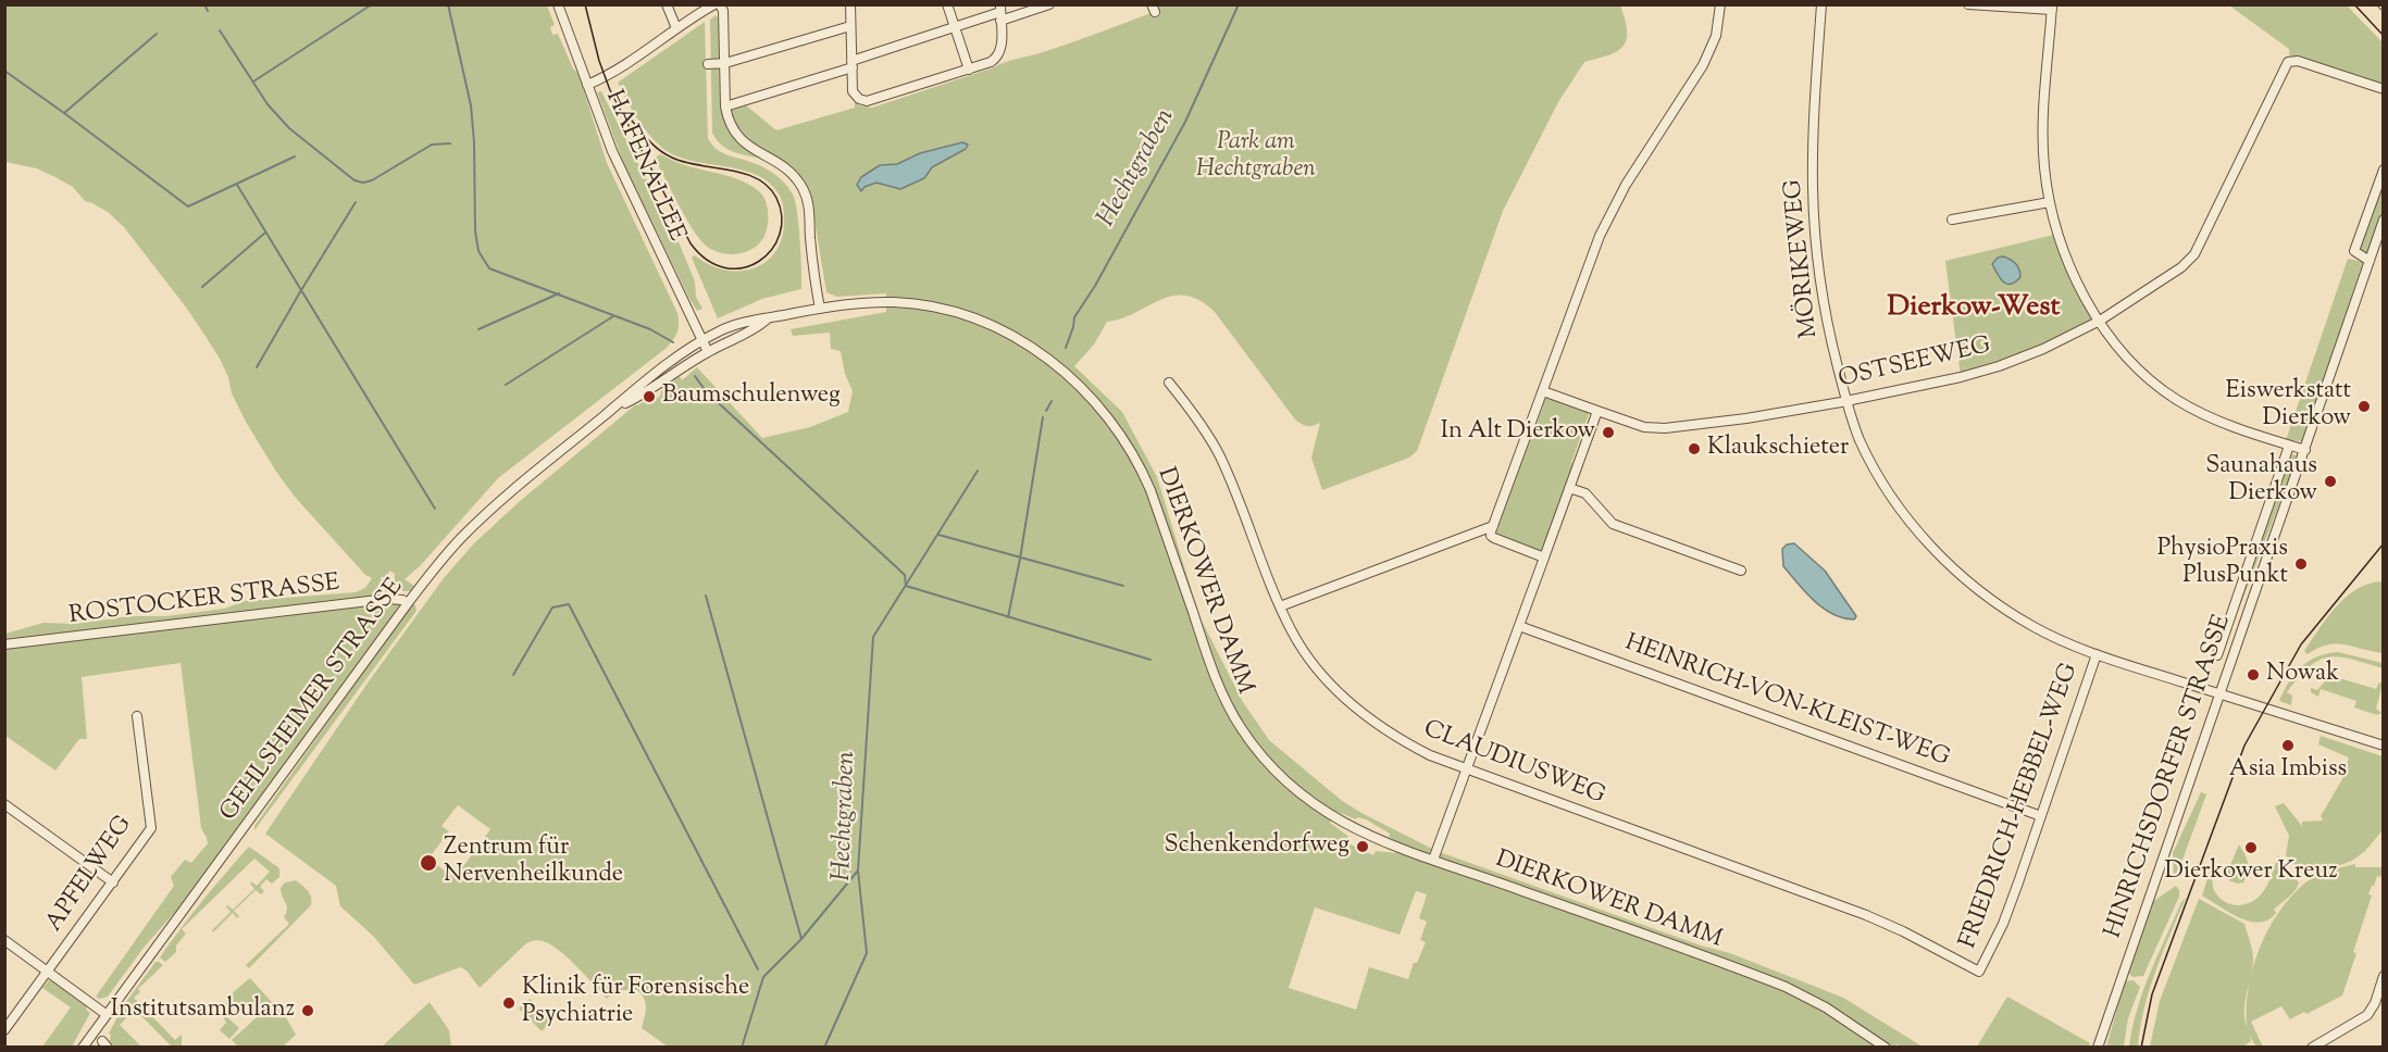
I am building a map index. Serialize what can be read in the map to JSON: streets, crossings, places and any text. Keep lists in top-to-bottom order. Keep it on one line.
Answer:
{"streets":{"street":["HAFENALLEE","MÖRIKEWEG","OSTSEEWEG","DIERKOWER DAMM","ROSTOCKER STRASSE","GEHLSHEIMER STRASSE","HEINRICH-VON-KLEIST-WEG","CLAUDIUSWEG","HINRICHSDORFER STRASSE","FRIEDRICH-HEBBEL-WEG","APFELWEG"]},"crossings":[["HAFENALLEE","DIERKOWER DAMM"],["HAFENALLEE","GEHLSHEIMER STRASSE"],["MÖRIKEWEG","OSTSEEWEG"],["MÖRIKEWEG","HINRICHSDORFER STRASSE"],["MÖRIKEWEG","FRIEDRICH-HEBBEL-WEG"],["DIERKOWER DAMM","GEHLSHEIMER STRASSE"],["ROSTOCKER STRASSE","GEHLSHEIMER STRASSE"],["HEINRICH-VON-KLEIST-WEG","FRIEDRICH-HEBBEL-WEG"],["CLAUDIUSWEG","FRIEDRICH-HEBBEL-WEG"]],"districts":["Dierkow-West"],"water":["Hechtgraben"],"parks":["Park am Hechtgraben"],"places":["Baumschulenweg","Eiswerkstatt Dierkow","In Alt Dierkow","Klaukschieter","Saunahaus Dierkow","PhysioPraxis PlusPunkt","Nowak","Asia Imbiss","Schenkendorfweg","Dierkower Kreuz","Zentrum für Nervenheilkunde","Klinik für Forensische Psychiatrie","Institutsambulanz"]}
